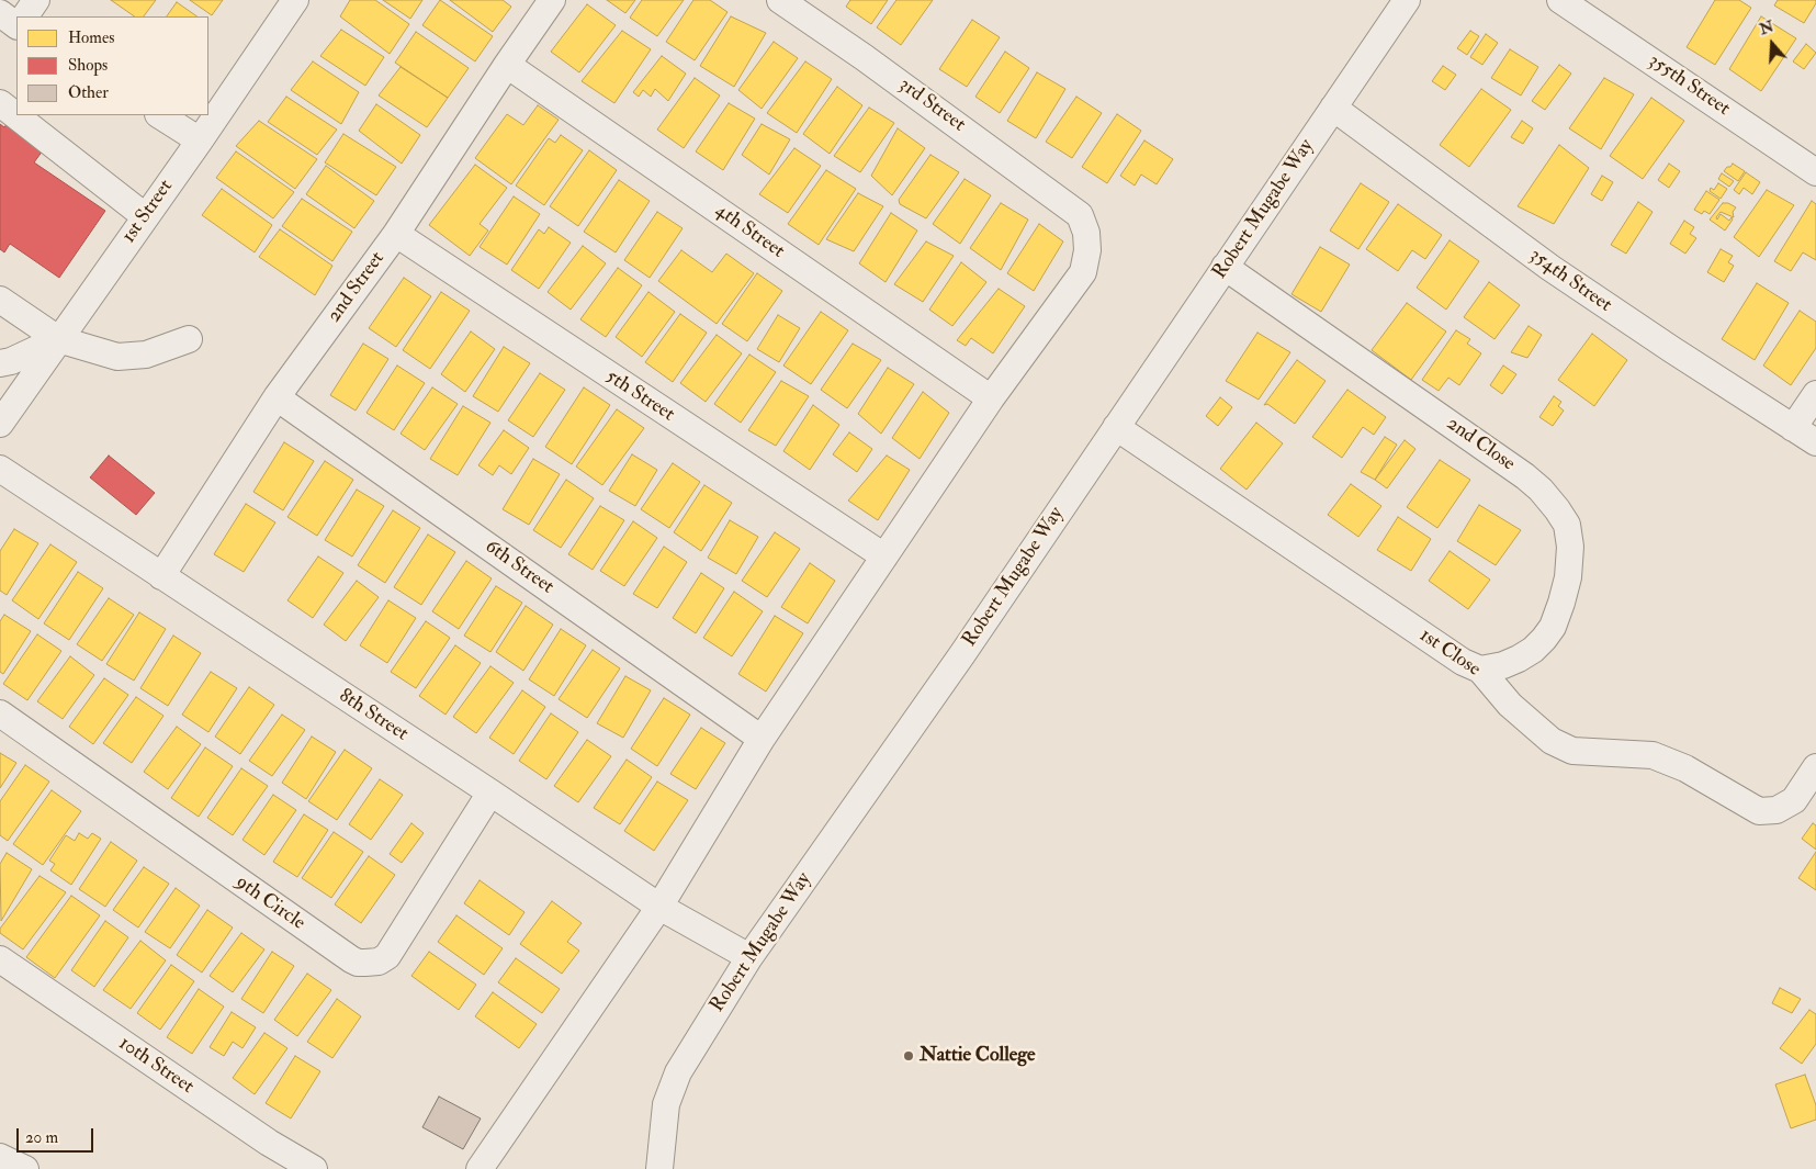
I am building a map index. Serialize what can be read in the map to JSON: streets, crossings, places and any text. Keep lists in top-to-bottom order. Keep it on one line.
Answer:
{"streets":{"street":["355th Street","3rd Street","Robert Mugabe Way","1st Street","4th Street","354th Street","2nd Street","5th Street","2nd Close","6th Street","1st Close","8th Street","9th Circle","10th Street"]},"crossings":[["3rd Street","4th Street"],["Robert Mugabe Way","354th Street"],["Robert Mugabe Way","2nd Close"],["Robert Mugabe Way","1st Close"],["Robert Mugabe Way","8th Street"],["4th Street","2nd Street"],["2nd Street","5th Street"],["2nd Street","6th Street"],["2nd Street","8th Street"],["2nd Close","1st Close"],["8th Street","9th Circle"]],"places":["Nattie College"],"legend":["Homes","Shops","Other"],"scale_bar":"20 m","north":"top"}
